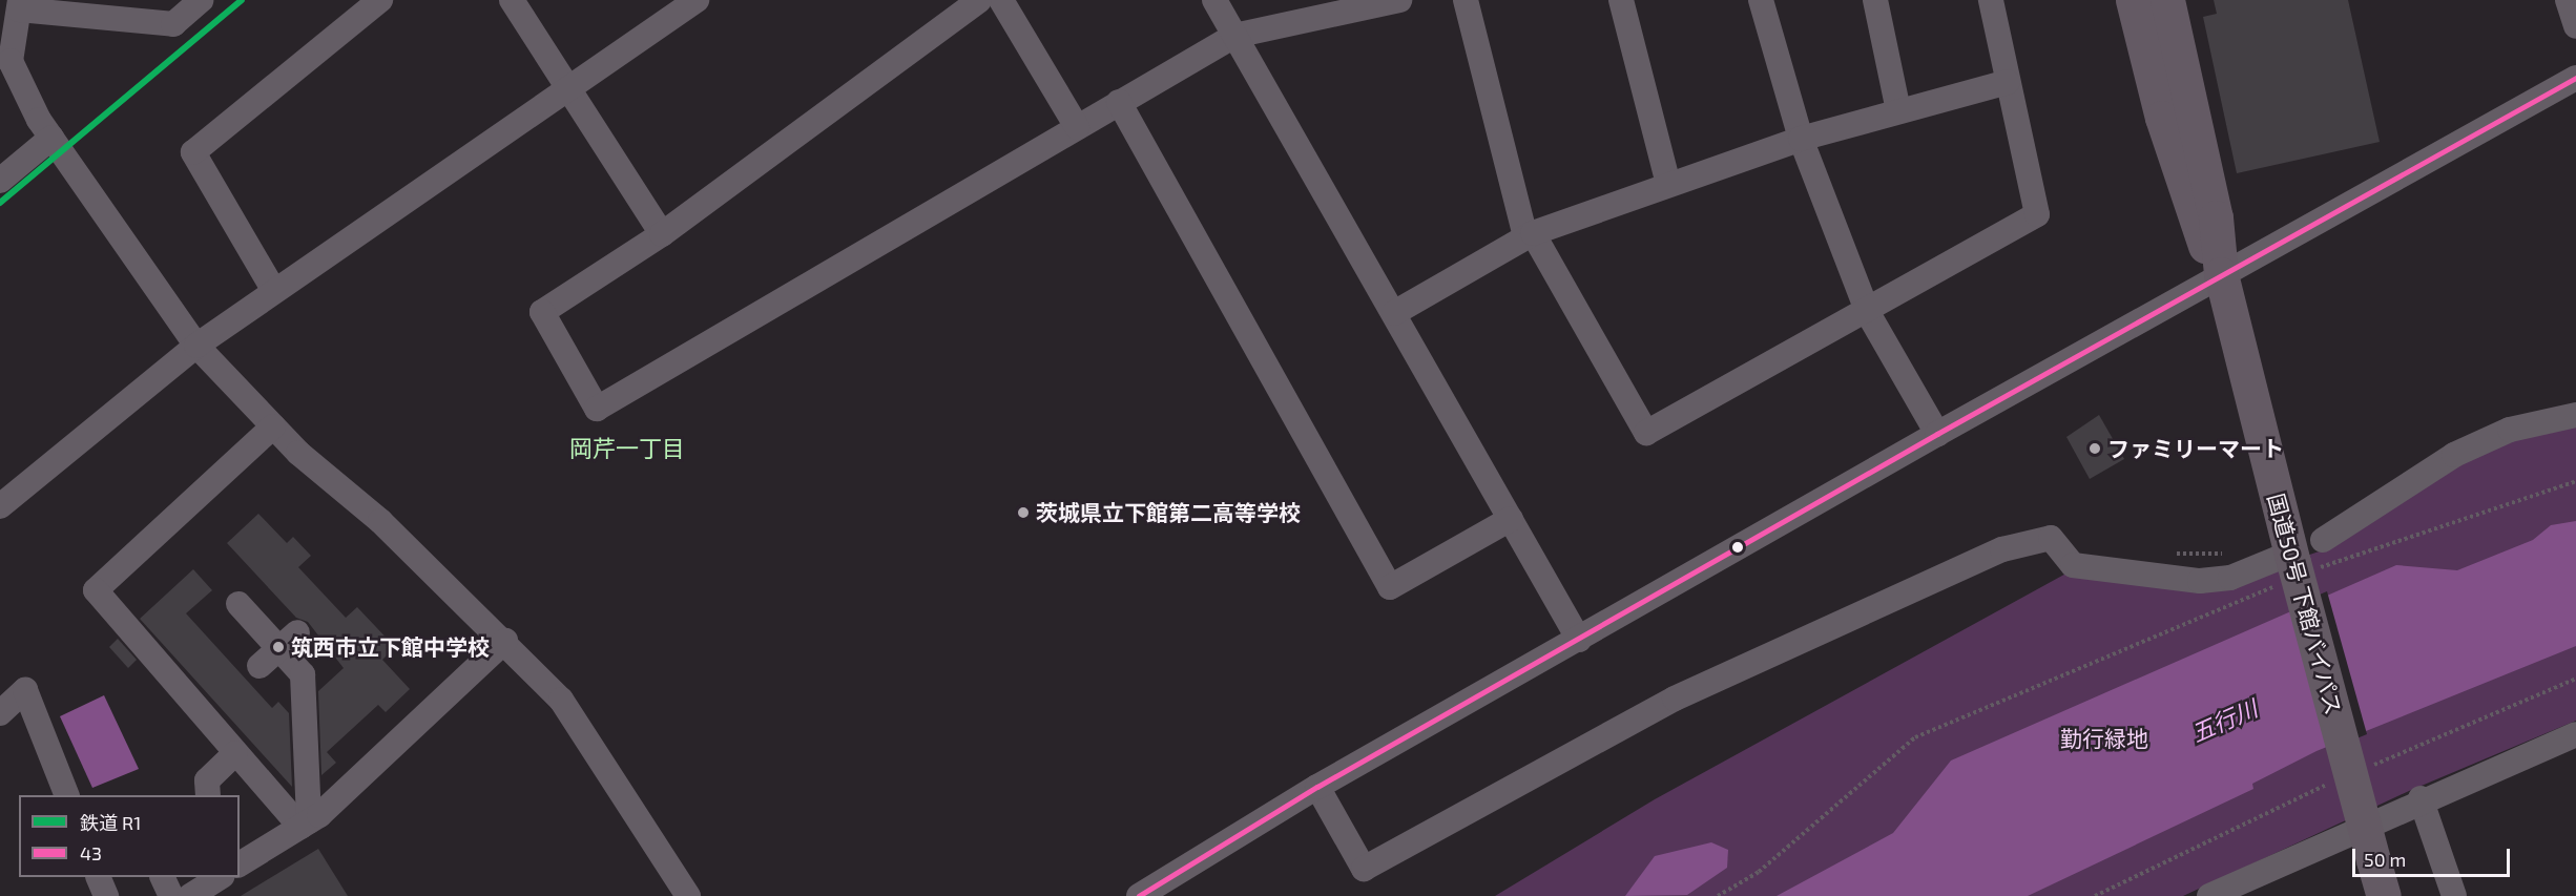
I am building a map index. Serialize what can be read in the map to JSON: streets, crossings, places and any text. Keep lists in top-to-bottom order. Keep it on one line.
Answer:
{"streets":{"highway":["国道50号 下館バイパス"]},"districts":["岡芹一丁目"],"water":["五行川"],"parks":["勤行緑地"],"places":["ファミリーマート","茨城県立下館第二高等学校","筑西市立下館中学校"],"lines":["rail line R1","transit line 43"],"legend":["鉄道 R1","43"],"scale_bar":"50 m"}
